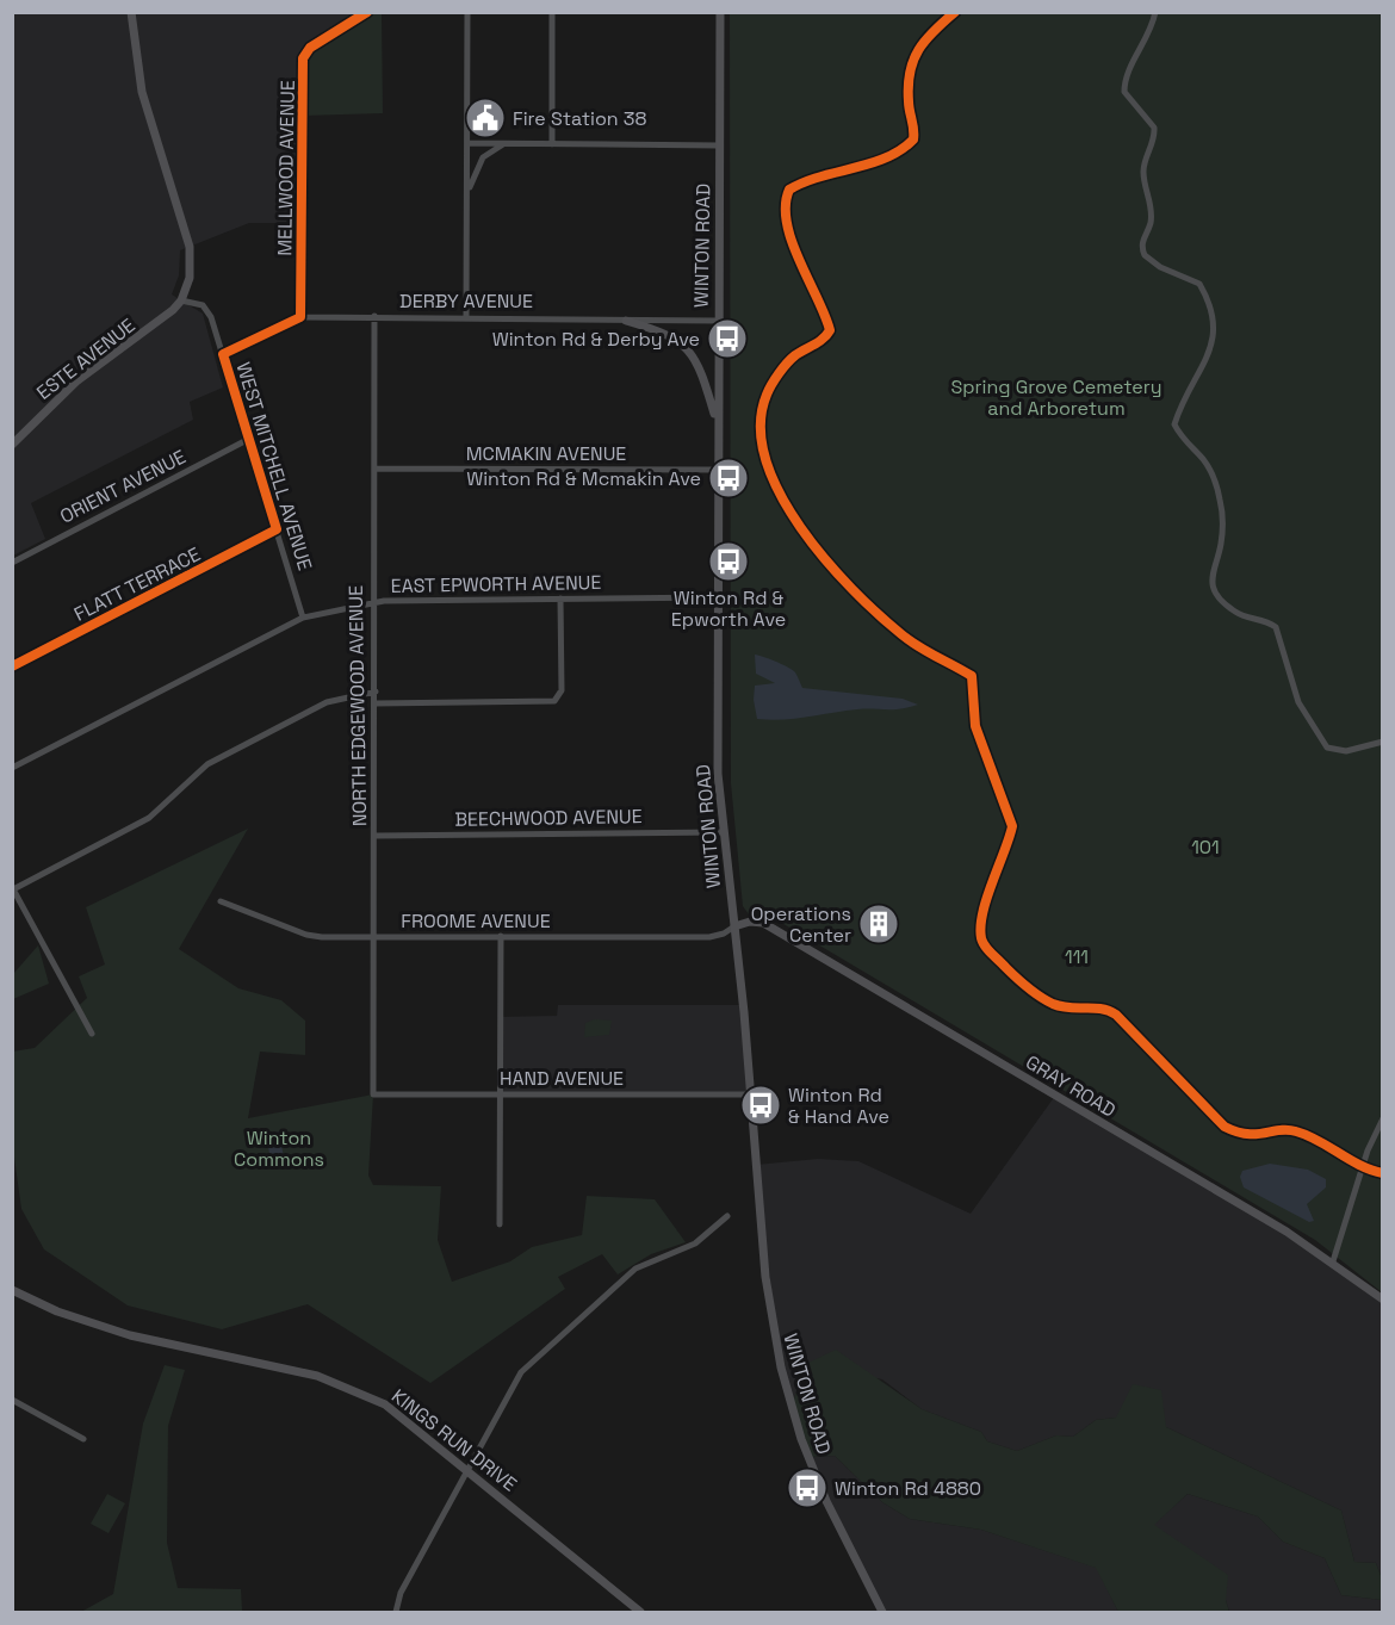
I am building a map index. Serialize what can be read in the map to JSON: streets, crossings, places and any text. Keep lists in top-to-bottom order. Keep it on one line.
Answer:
{"streets":{"street":["MELLWOOD AVENUE","WINTON ROAD","DERBY AVENUE","ESTE AVENUE","MCMAKIN AVENUE","WEST MITCHELL AVENUE","ORIENT AVENUE","FLATT TERRACE","EAST EPWORTH AVENUE","NORTH EDGEWOOD AVENUE","BEECHWOOD AVENUE","FROOME AVENUE","HAND AVENUE","GRAY ROAD","KINGS RUN DRIVE"]},"crossings":[["MELLWOOD AVENUE","DERBY AVENUE"],["WINTON ROAD","DERBY AVENUE"],["WINTON ROAD","MCMAKIN AVENUE"],["WINTON ROAD","EAST EPWORTH AVENUE"],["WINTON ROAD","BEECHWOOD AVENUE"],["WINTON ROAD","FROOME AVENUE"],["WINTON ROAD","HAND AVENUE"],["WINTON ROAD","GRAY ROAD"],["DERBY AVENUE","WEST MITCHELL AVENUE"],["DERBY AVENUE","NORTH EDGEWOOD AVENUE"],["ESTE AVENUE","WEST MITCHELL AVENUE"],["MCMAKIN AVENUE","NORTH EDGEWOOD AVENUE"],["WEST MITCHELL AVENUE","ORIENT AVENUE"],["WEST MITCHELL AVENUE","FLATT TERRACE"],["WEST MITCHELL AVENUE","EAST EPWORTH AVENUE"],["EAST EPWORTH AVENUE","NORTH EDGEWOOD AVENUE"],["NORTH EDGEWOOD AVENUE","BEECHWOOD AVENUE"],["NORTH EDGEWOOD AVENUE","FROOME AVENUE"],["NORTH EDGEWOOD AVENUE","HAND AVENUE"],["FROOME AVENUE","GRAY ROAD"]],"parks":["Spring Grove Cemetery and Arboretum","101","111","Winton Commons"],"places":{"public building":["Fire Station 38"],"bus stop":["Winton Rd & Derby Ave","Winton Rd & Mcmakin Ave","Winton Rd & Epworth Ave","Winton Rd & Hand Ave","Winton Rd 4880"],"building":["Operations Center"]}}
